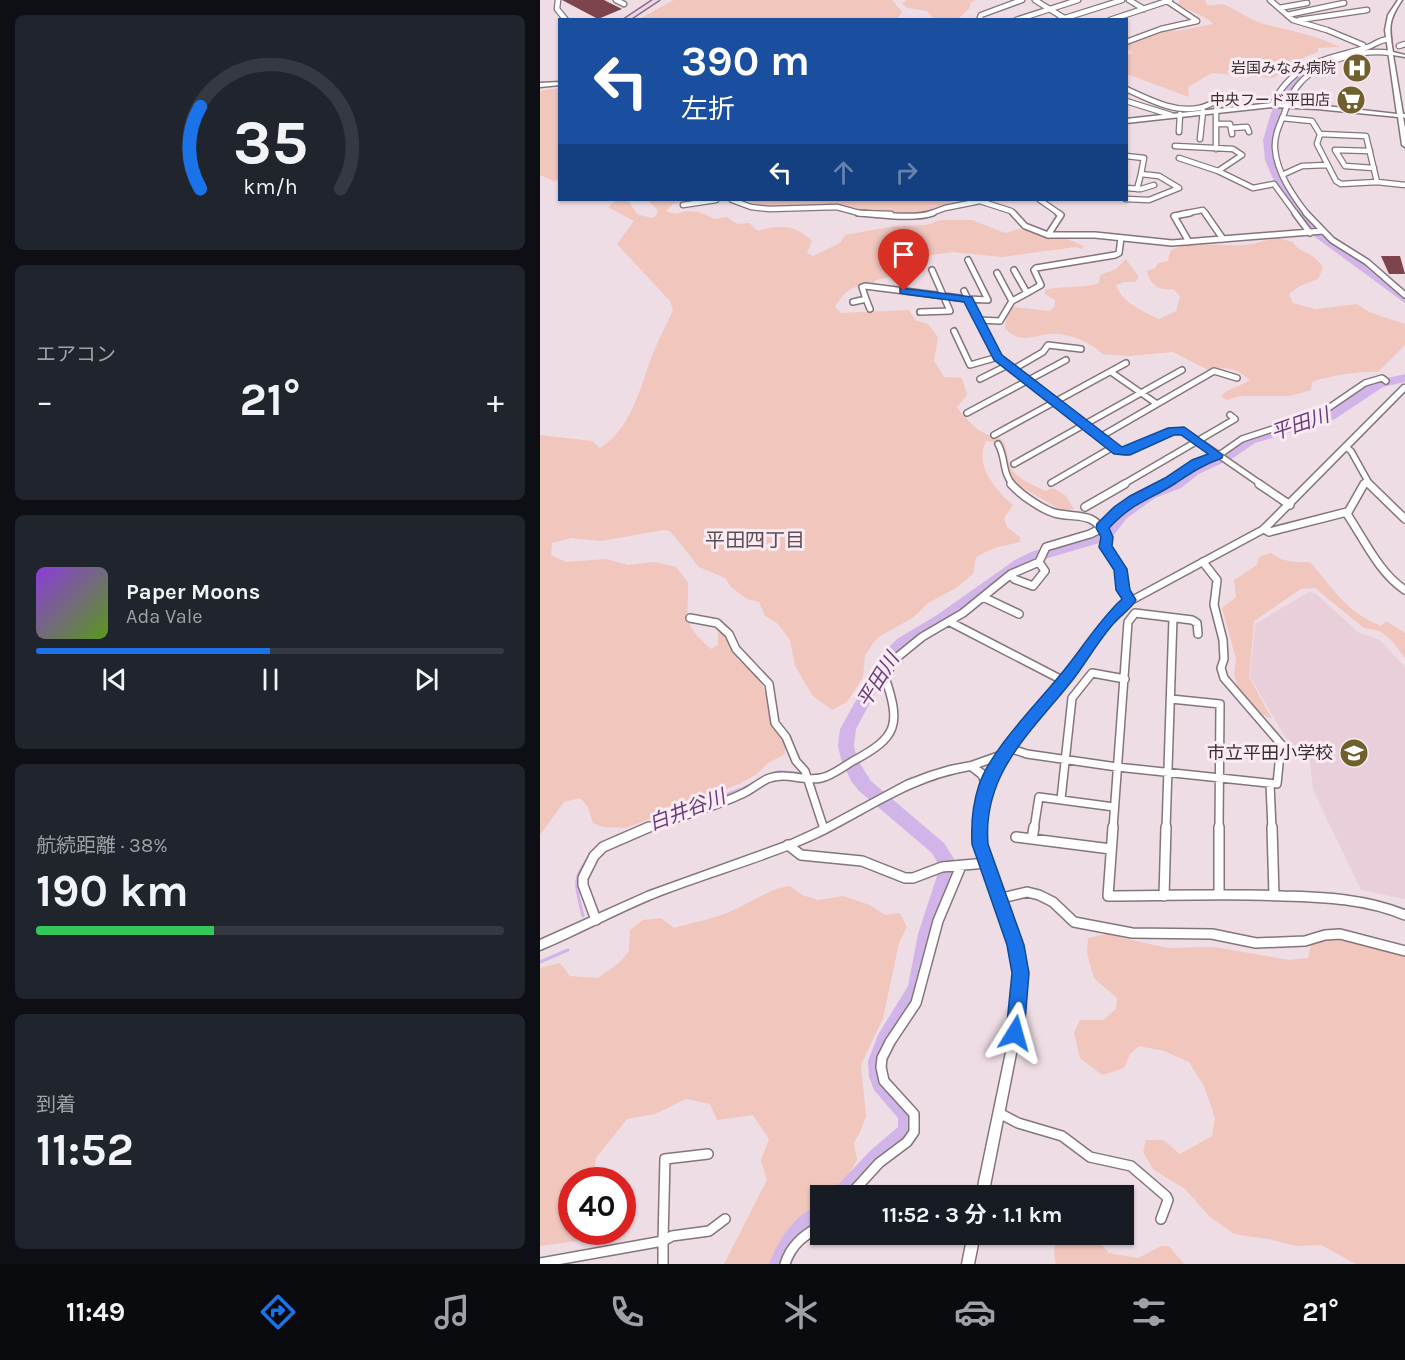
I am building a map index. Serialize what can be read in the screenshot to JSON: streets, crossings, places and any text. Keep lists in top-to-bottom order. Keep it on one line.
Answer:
{"districts":["平田四丁目"],"water":["平田川","白井谷川"],"places":{"hospital":["岩国みなみ病院"],"supermarket":["中央フード平田店"],"school or university":["市立平田小学校"]},"page":{"turn":["390 m","左折"],"tile":["エアコン",["航続距離 · 38%","190 km"],["到着","11:52"]],"heat":["−","21°","+"],"song":["Paper Moons","Ada Vale"],"limit":"40","trip":"11:52 · 3 分 · 1.1 km","tabs":["11:49","21°"],"gauge":["35","km/h"]}}
